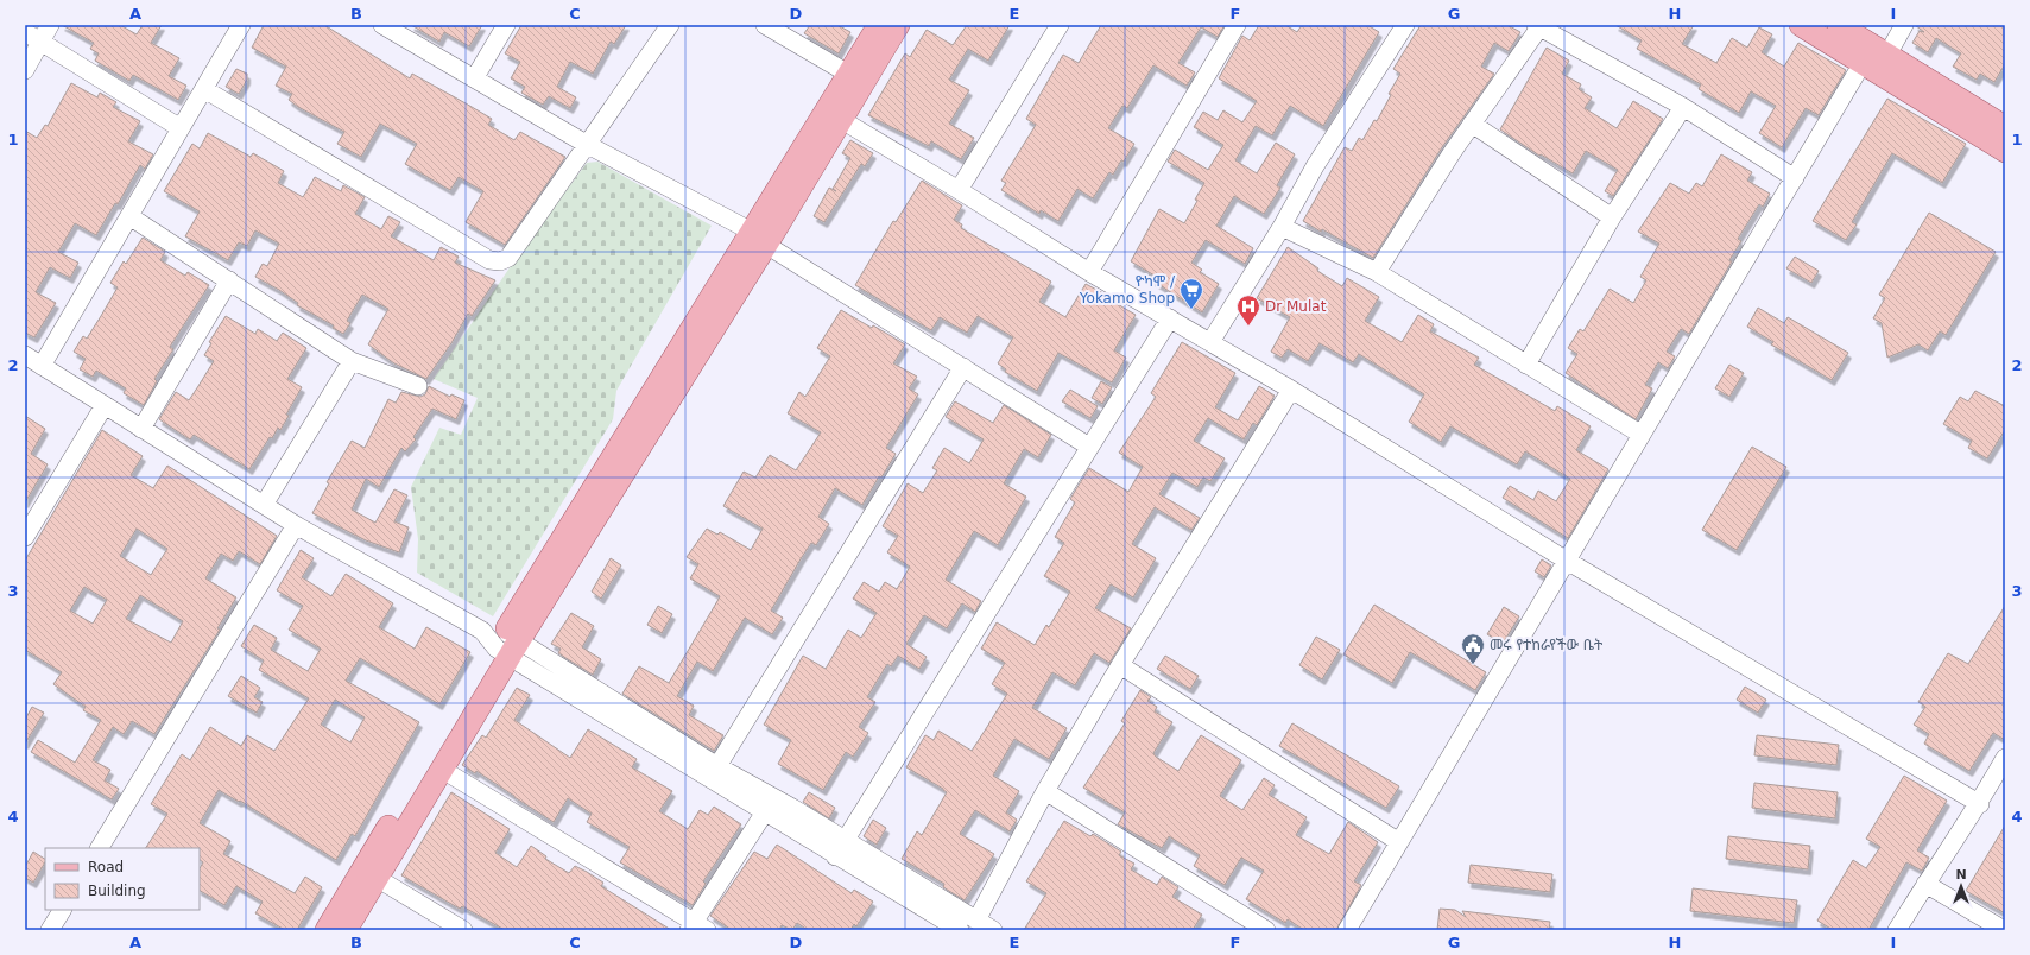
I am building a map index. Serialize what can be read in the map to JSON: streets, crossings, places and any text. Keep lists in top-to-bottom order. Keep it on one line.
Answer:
{"places":{"supermarket":["ዮካሞ / Yokamo Shop"],"hospital":["Dr Mulat"],"public building":["መሩ የተከራየችው ቤት"]},"legend":["Road","Building"],"north":"top","grid":{"columns":["A","B","C","D","E","F","G","H","I"],"rows":["1","2","3","4"]}}
